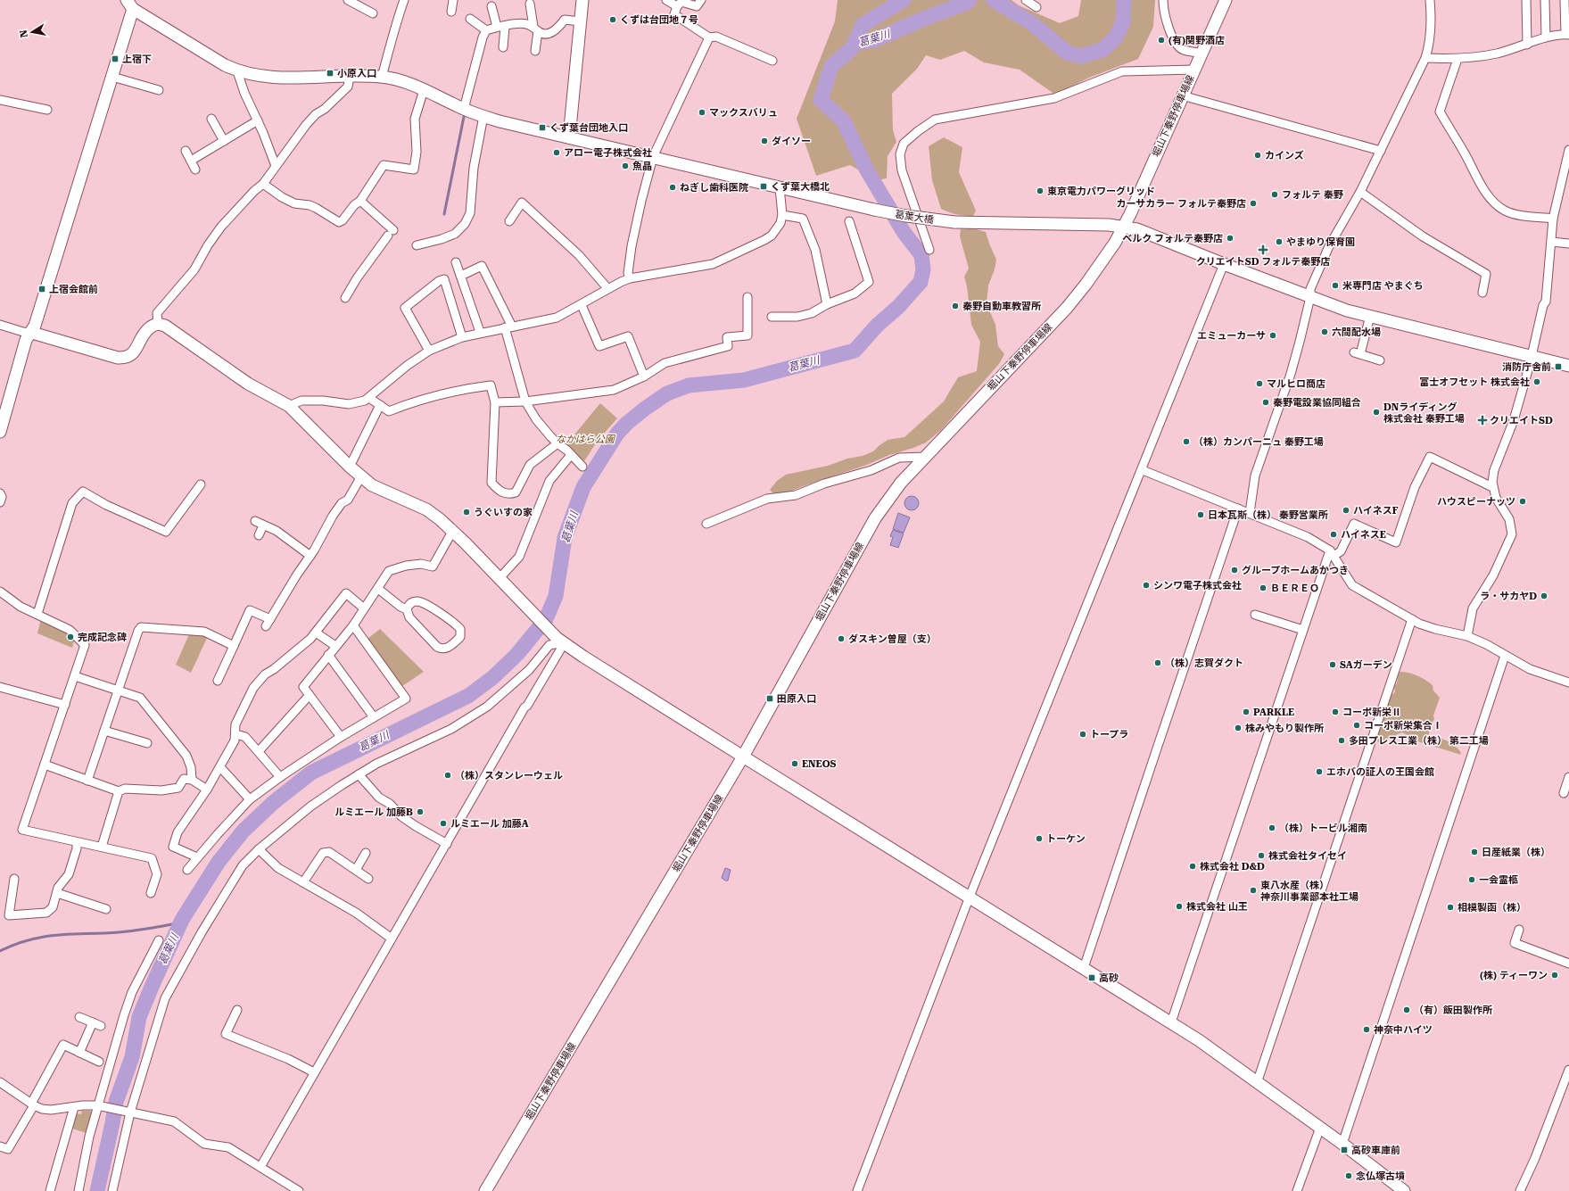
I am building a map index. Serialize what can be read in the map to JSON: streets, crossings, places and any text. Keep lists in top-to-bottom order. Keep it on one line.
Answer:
{"streets":{"street":["堀山下秦野停車場線","葛葉大橋"]},"crossings":[["堀山下秦野停車場線","葛葉大橋"]],"water":["葛葉川"],"parks":["なかはら公園"],"places":{"other":["くずは台団地７号","(有)関野酒店","マックスバリュ","ダイソー","アロー電子株式会社","カインズ","魚晶","ねぎし歯科医院","東京電力パワーグリッド","フォルテ 秦野","カーサカラー フォルテ秦野店","ベルク フォルテ秦野店","やまゆり保育園","米専門店 やまぐち","秦野自動車教習所","六間配水場","エミューカーサ","富士オフセット 株式会社","マルヒロ商店","秦野電設業協同組合","DNライディング 株式会社 秦野工場","（株）カンパーニュ 秦野工場","ハウスピーナッツ","ハイネスF","うぐいすの家","日本瓦斯（株） 秦野営業所","ハイネスE","グループホームあかつき","シンワ電子株式会社","ＢＥＲＥＯ","ラ・サカヤD","完成記念碑","ダスキン曽屋（支）","（株）志賀ダクト","SAガーデン","PARKLE","コーポ新栄Ⅱ","コーポ新栄集合Ⅰ","株みやもり製作所","トープラ","多田プレス工業（株） 第二工場","ENEOS","エホバの証人の王国会館","（株）スタンレーウェル","ルミエール 加藤B","ルミエール 加藤A","（株）トービル湘南","トーケン","日産紙業（株）","株式会社タイセイ","株式会社 D&D","一会霊柩","東八水産（株） 神奈川事業部本社工場","株式会社 山王","相模製函（株）","(株) ティーワン","（有）飯田製作所","神奈中ハイツ","念仏塚古墳"],"transit":["上宿下","小原入口","くず葉台団地入口","くず葉大橋北","上宿会館前","消防庁舎前","田原入口","高砂","高砂車庫前"],"health":["クリエイトSD フォルテ秦野店","クリエイトSD"]},"north":"left"}
